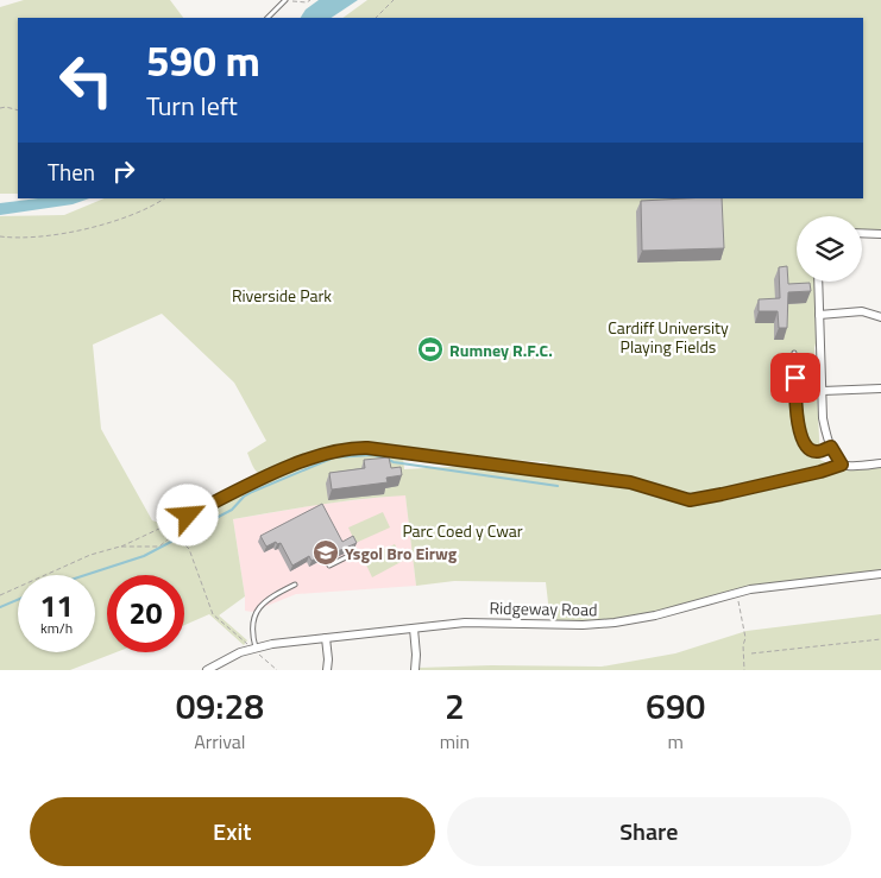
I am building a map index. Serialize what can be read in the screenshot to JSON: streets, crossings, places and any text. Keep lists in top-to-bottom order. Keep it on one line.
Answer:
{"streets":{"street":["Ridgeway Road"]},"parks":["Riverside Park","Cardiff University Playing Fields","Parc Coed y Cwar"],"places":{"sports":["Rumney R.F.C."],"school or university":["Ysgol Bro Eirwg"]},"page":{"turn":["590 m","Turn left"],"then":"Then","speed":"11 km/h","limit":"20","eta":["09:28","Arrival","2","min","690","m"],"buttons":["Exit","Share"]}}
